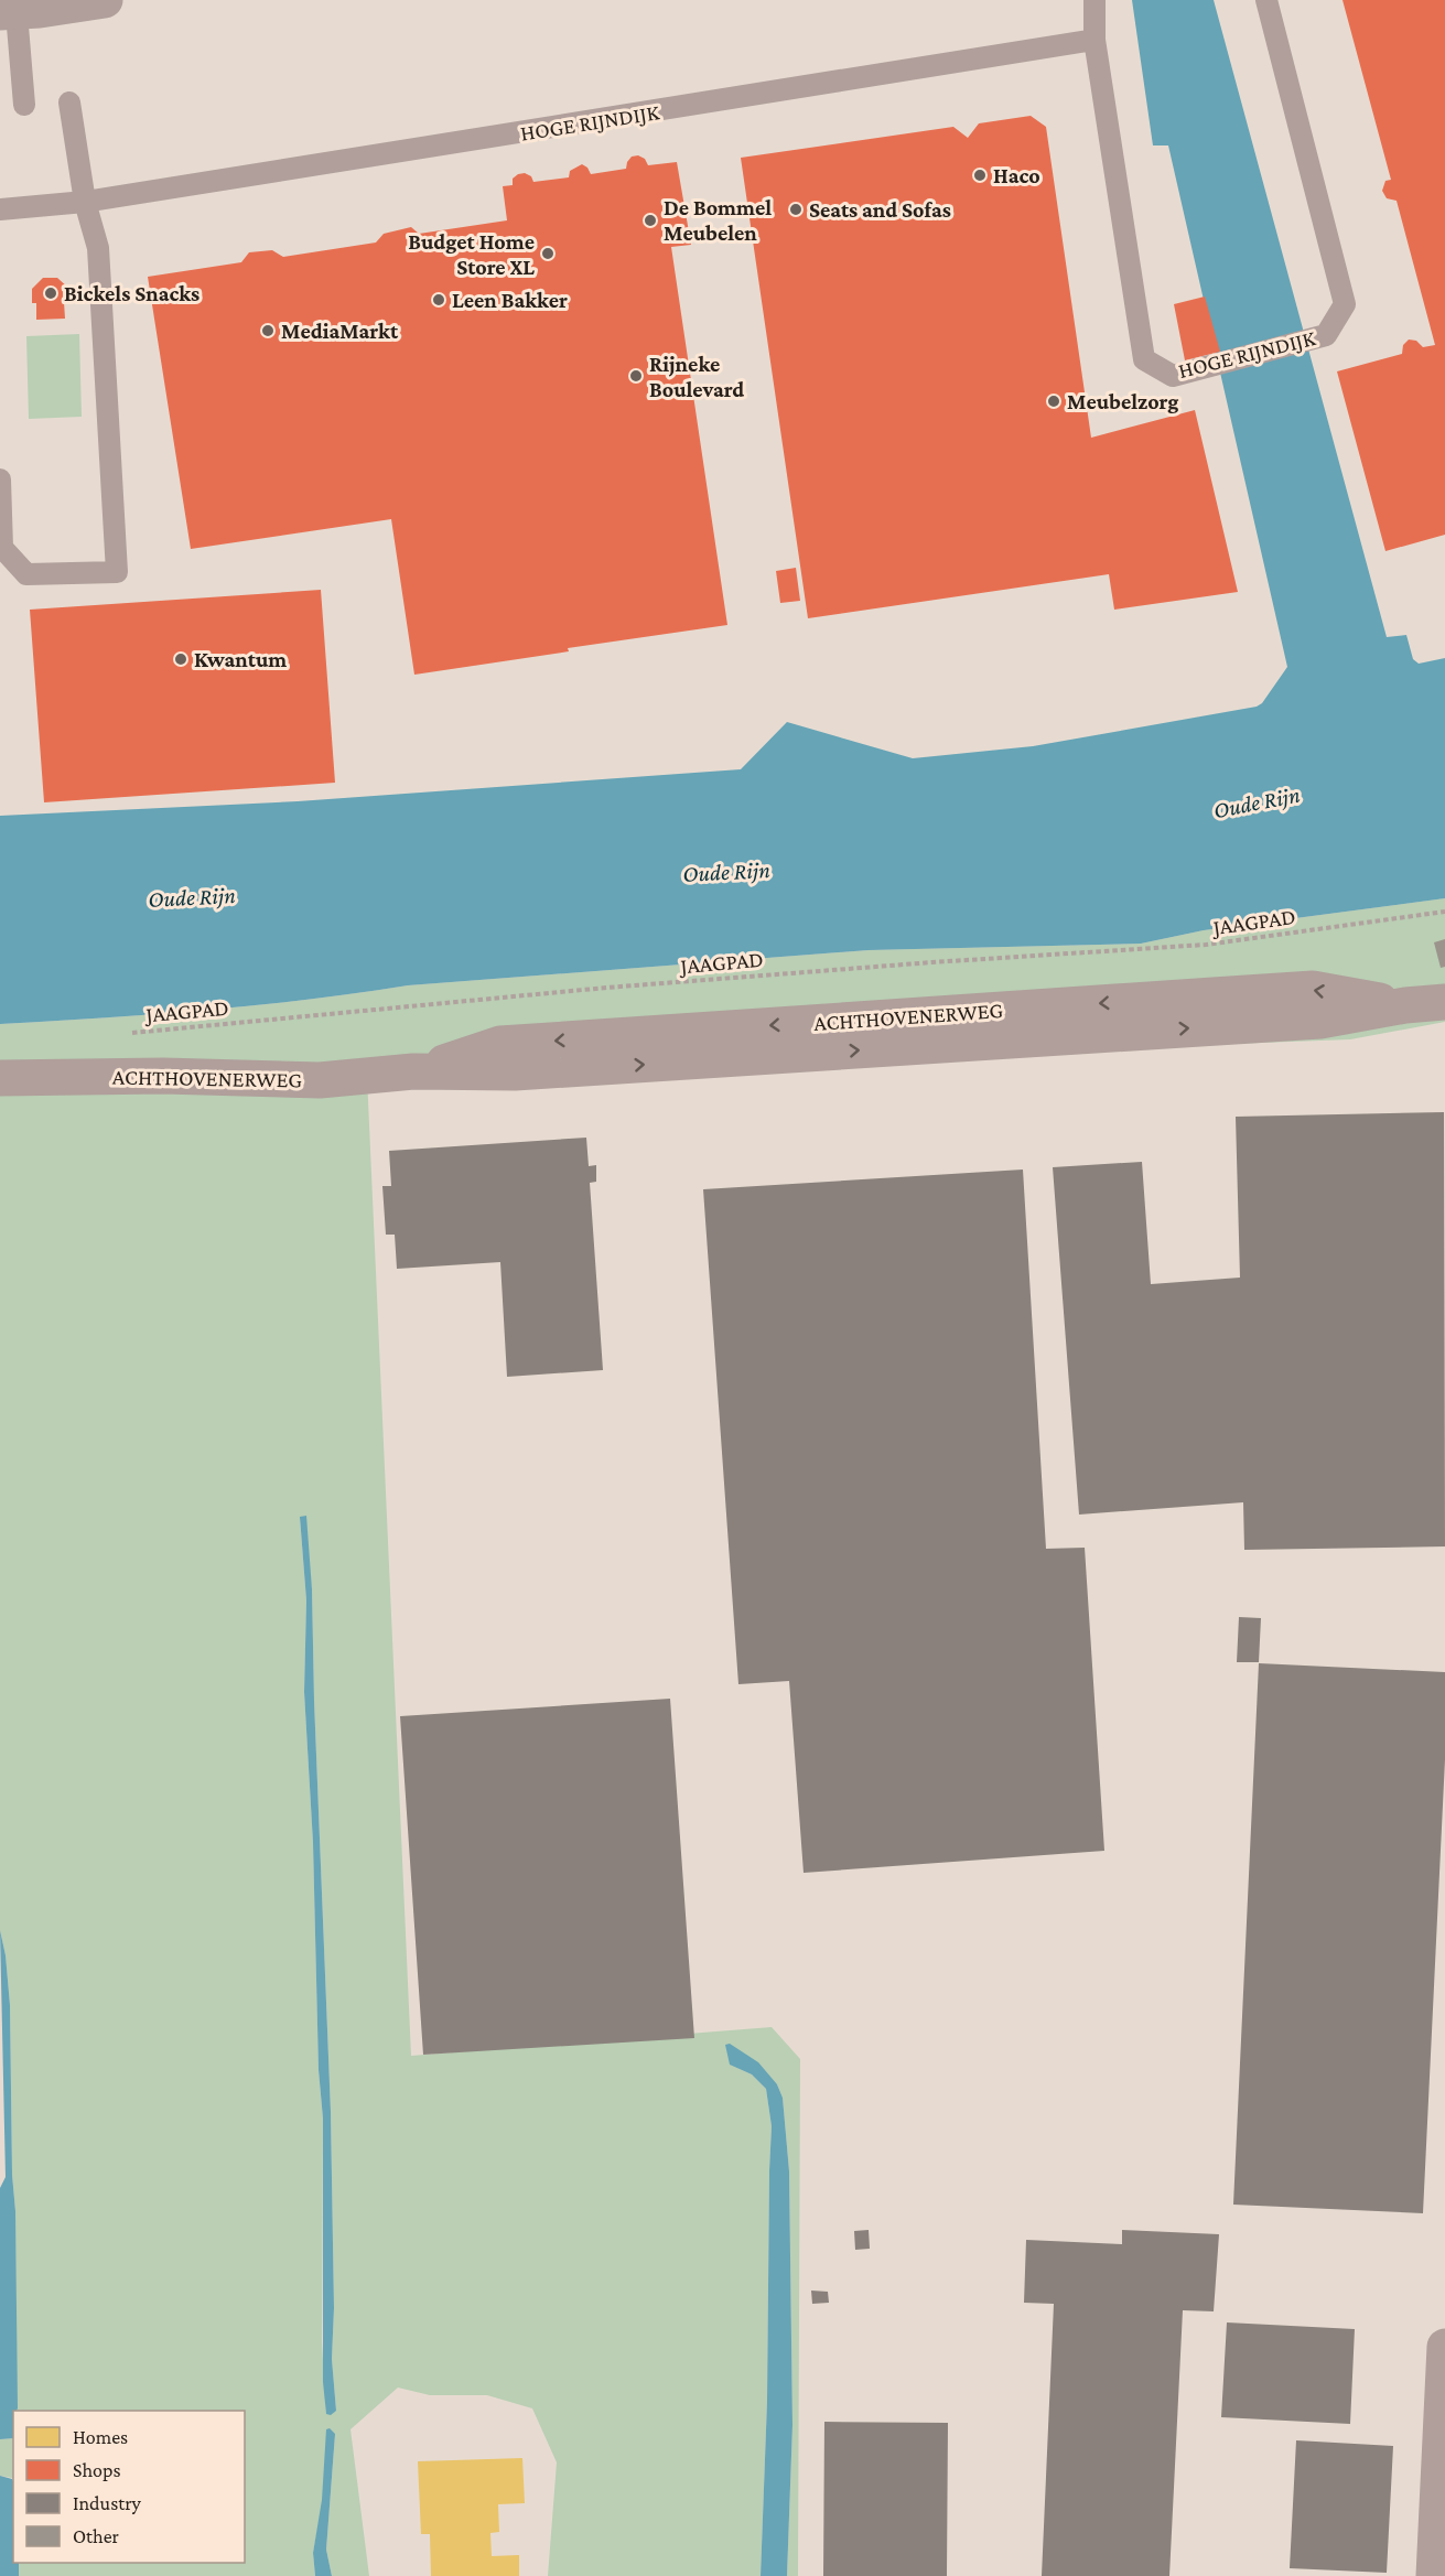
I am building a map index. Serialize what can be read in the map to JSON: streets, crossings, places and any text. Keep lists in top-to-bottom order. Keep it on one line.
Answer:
{"streets":{"street":["ACHTHOVENERWEG"],"lane":["HOGE RIJNDIJK"],"path":["JAAGPAD"]},"water":["Oude Rijn"],"places":["Haco","Seats and Sofas","De Bommel Meubelen","Budget Home Store XL","Bickels Snacks","Leen Bakker","MediaMarkt","Rijneke Boulevard","Meubelzorg","Kwantum"],"legend":["Homes","Shops","Industry","Other"]}
